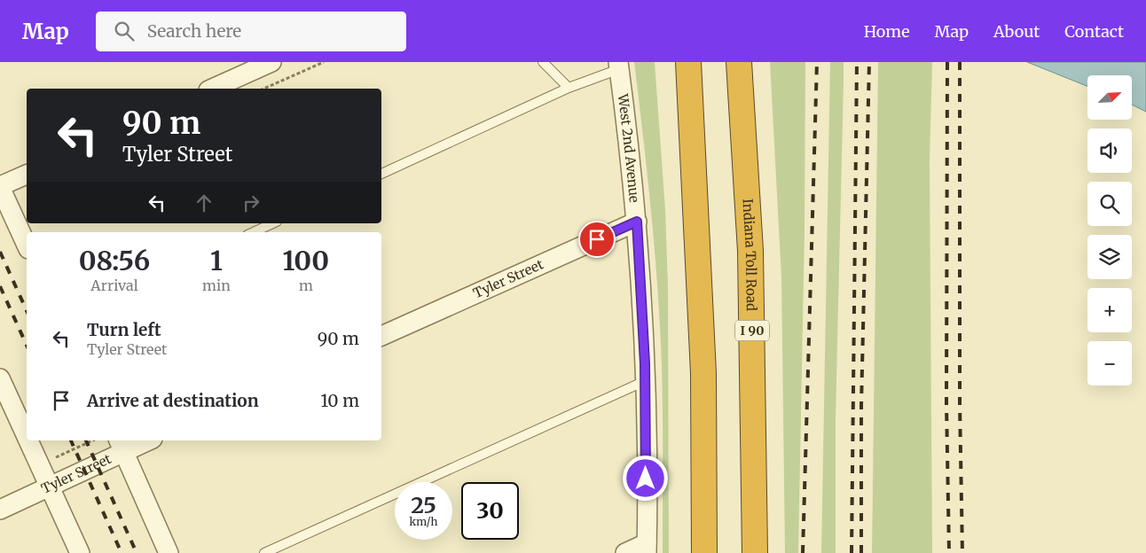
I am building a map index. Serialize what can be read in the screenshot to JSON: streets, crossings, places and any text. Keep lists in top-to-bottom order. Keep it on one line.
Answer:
{"streets":{"highway":["Indiana Toll Road","I 90"],"street":["West 2nd Avenue","Tyler Street"]},"crossings":[["West 2nd Avenue","Tyler Street"]],"north":"top right","page":{"header":"Map","search":"Search here","nav":["Home","Map","About","Contact"],"map_buttons":["+","−"],"turn":["90 m","Tyler Street"],"eta":["08:56","Arrival","1","min","100","m"],"list":[{"name":"Turn left","note":"Tyler Street","value":"90 m"},{"name":"Arrive at destination","value":"10 m"}],"speed":"25 km/h","limit":"30"}}
